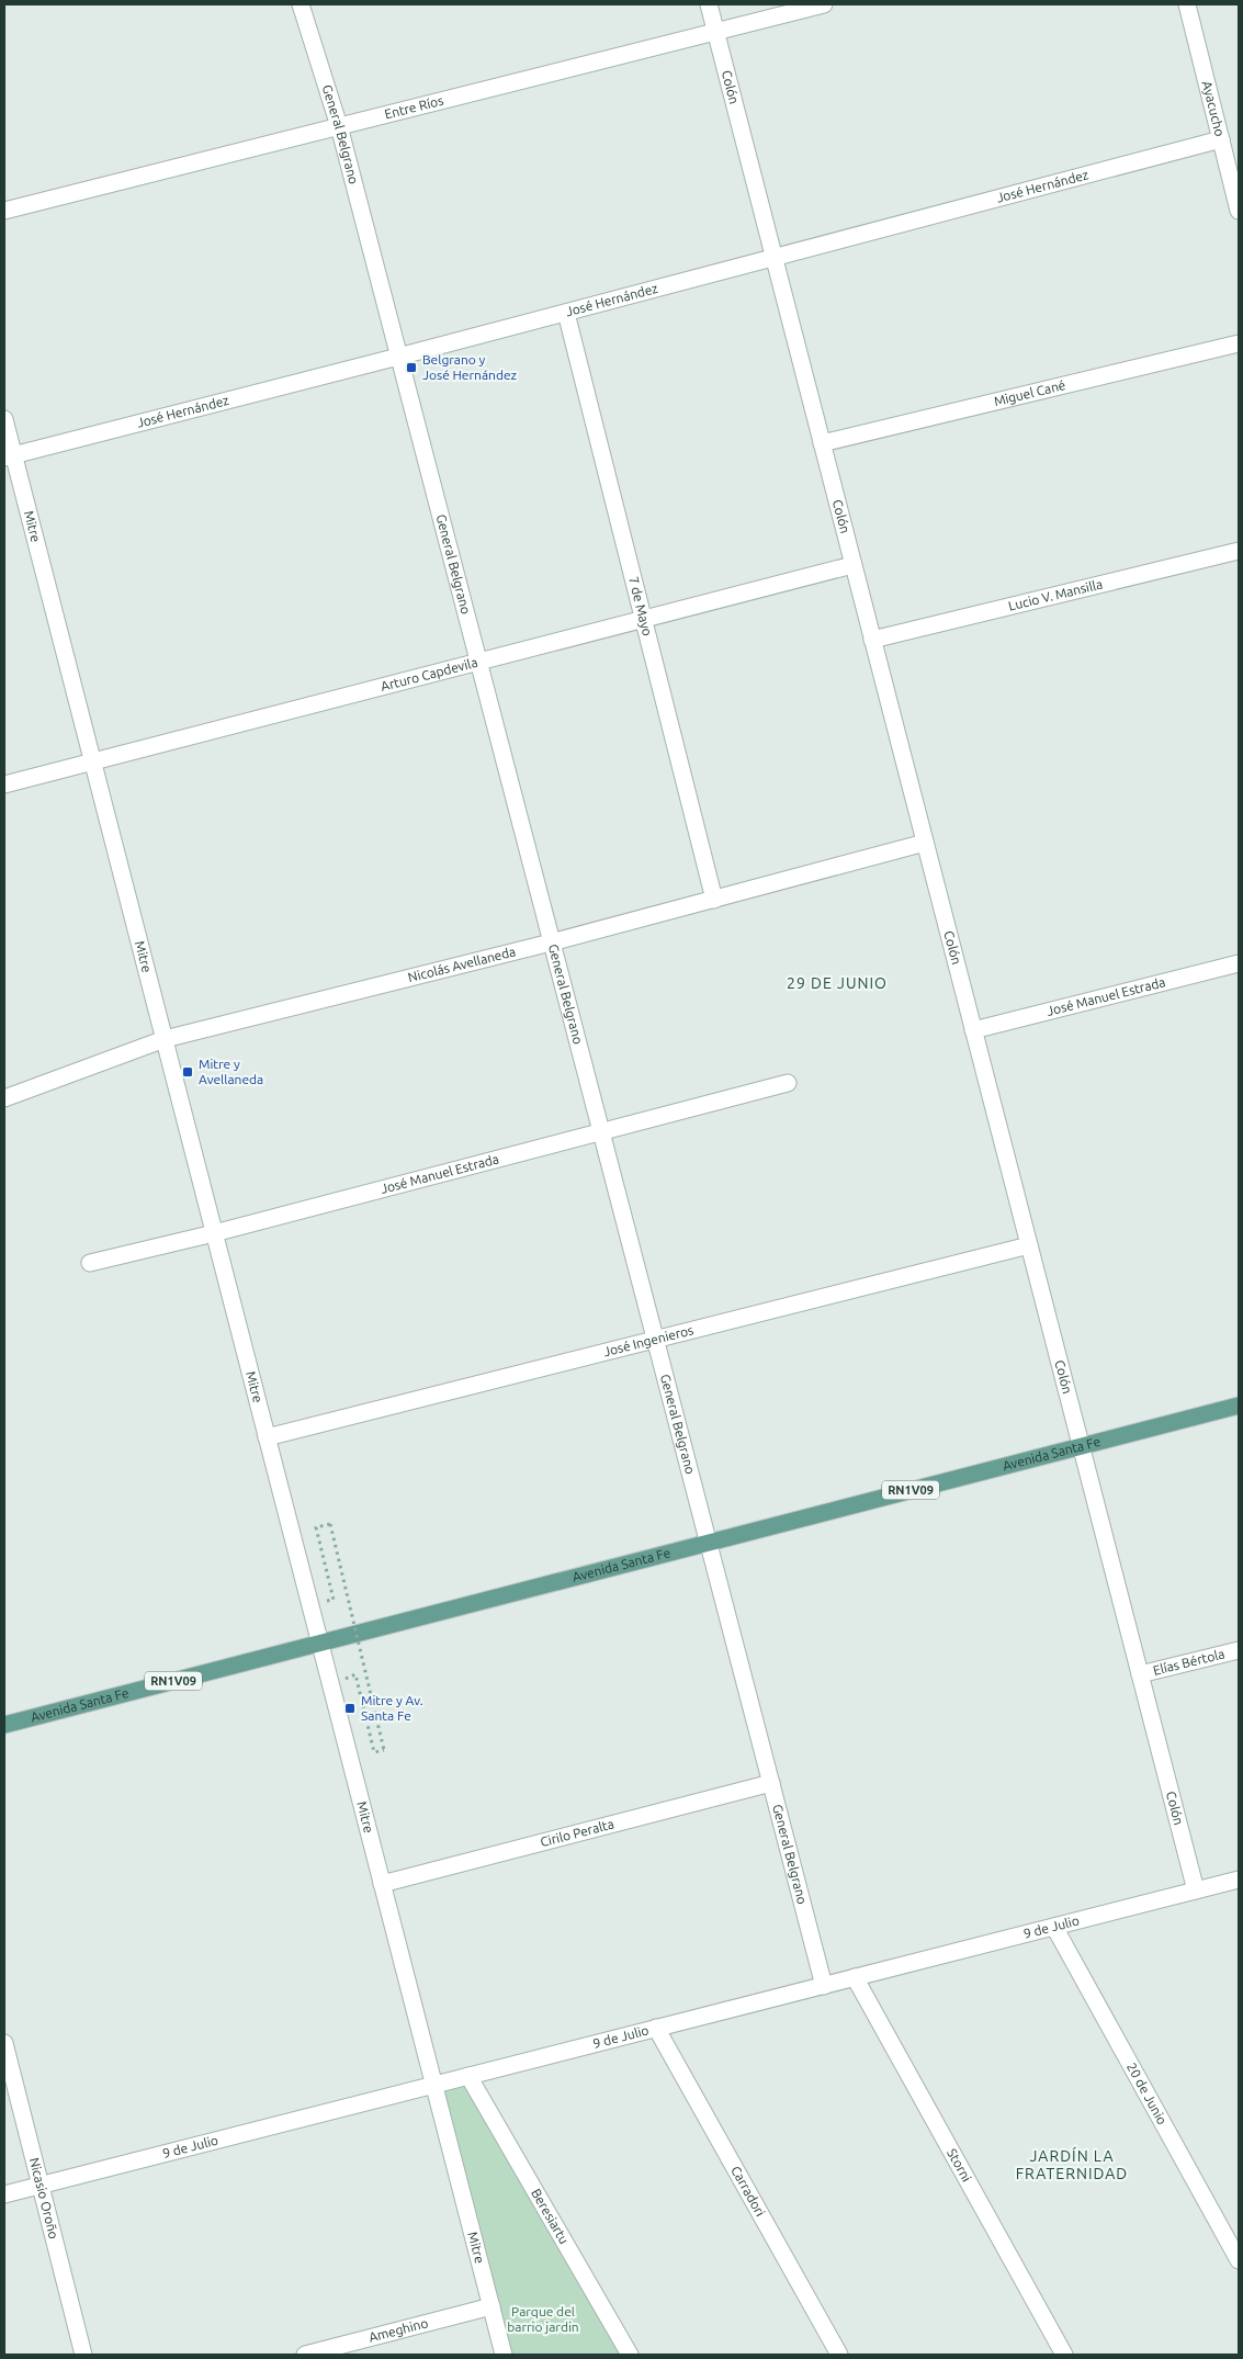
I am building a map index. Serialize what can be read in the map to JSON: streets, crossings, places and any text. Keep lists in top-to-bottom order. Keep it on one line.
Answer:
{"streets":{"main road":["Avenida Santa Fe","RN1V09"],"street":["Colón","Entre Ríos","Ayacucho","General Belgrano","José Hernández","Miguel Cané","Mitre","Lucio V. Mansilla","7 de Mayo","Arturo Capdevila","Nicolás Avellaneda","José Manuel Estrada","José Ingenieros","Elías Bértola","Cirilo Peralta","9 de Julio","20 de Junio","Storni","Carradori","Nicasio Oroño","Beresiartu","Ameghino"]},"crossings":[["Colón","Entre Ríos"],["Colón","José Hernández"],["Colón","Miguel Cané"],["Colón","Lucio V. Mansilla"],["Colón","Arturo Capdevila"],["Colón","Nicolás Avellaneda"],["Colón","José Manuel Estrada"],["Colón","José Ingenieros"],["Colón","Avenida Santa Fe"],["Colón","Elías Bértola"],["Colón","9 de Julio"],["Entre Ríos","General Belgrano"],["Ayacucho","José Hernández"],["General Belgrano","José Hernández"],["General Belgrano","Arturo Capdevila"],["General Belgrano","Nicolás Avellaneda"],["General Belgrano","José Manuel Estrada"],["General Belgrano","José Ingenieros"],["General Belgrano","Avenida Santa Fe"],["General Belgrano","Cirilo Peralta"],["General Belgrano","9 de Julio"],["José Hernández","Mitre"],["José Hernández","7 de Mayo"],["Mitre","Arturo Capdevila"],["Mitre","Nicolás Avellaneda"],["Mitre","José Manuel Estrada"],["Mitre","José Ingenieros"],["Mitre","Avenida Santa Fe"],["Mitre","Cirilo Peralta"],["Mitre","9 de Julio"],["Mitre","Ameghino"],["7 de Mayo","Arturo Capdevila"],["7 de Mayo","Nicolás Avellaneda"],["9 de Julio","20 de Junio"],["9 de Julio","Storni"],["9 de Julio","Carradori"],["9 de Julio","Nicasio Oroño"],["9 de Julio","Beresiartu"]],"districts":["29 DE JUNIO","JARDÍN LA FRATERNIDAD"],"parks":["Parque del barrio jardin"],"places":{"transit":["Belgrano y José Hernández","Mitre y Avellaneda","Mitre y Av. Santa Fe"]}}
